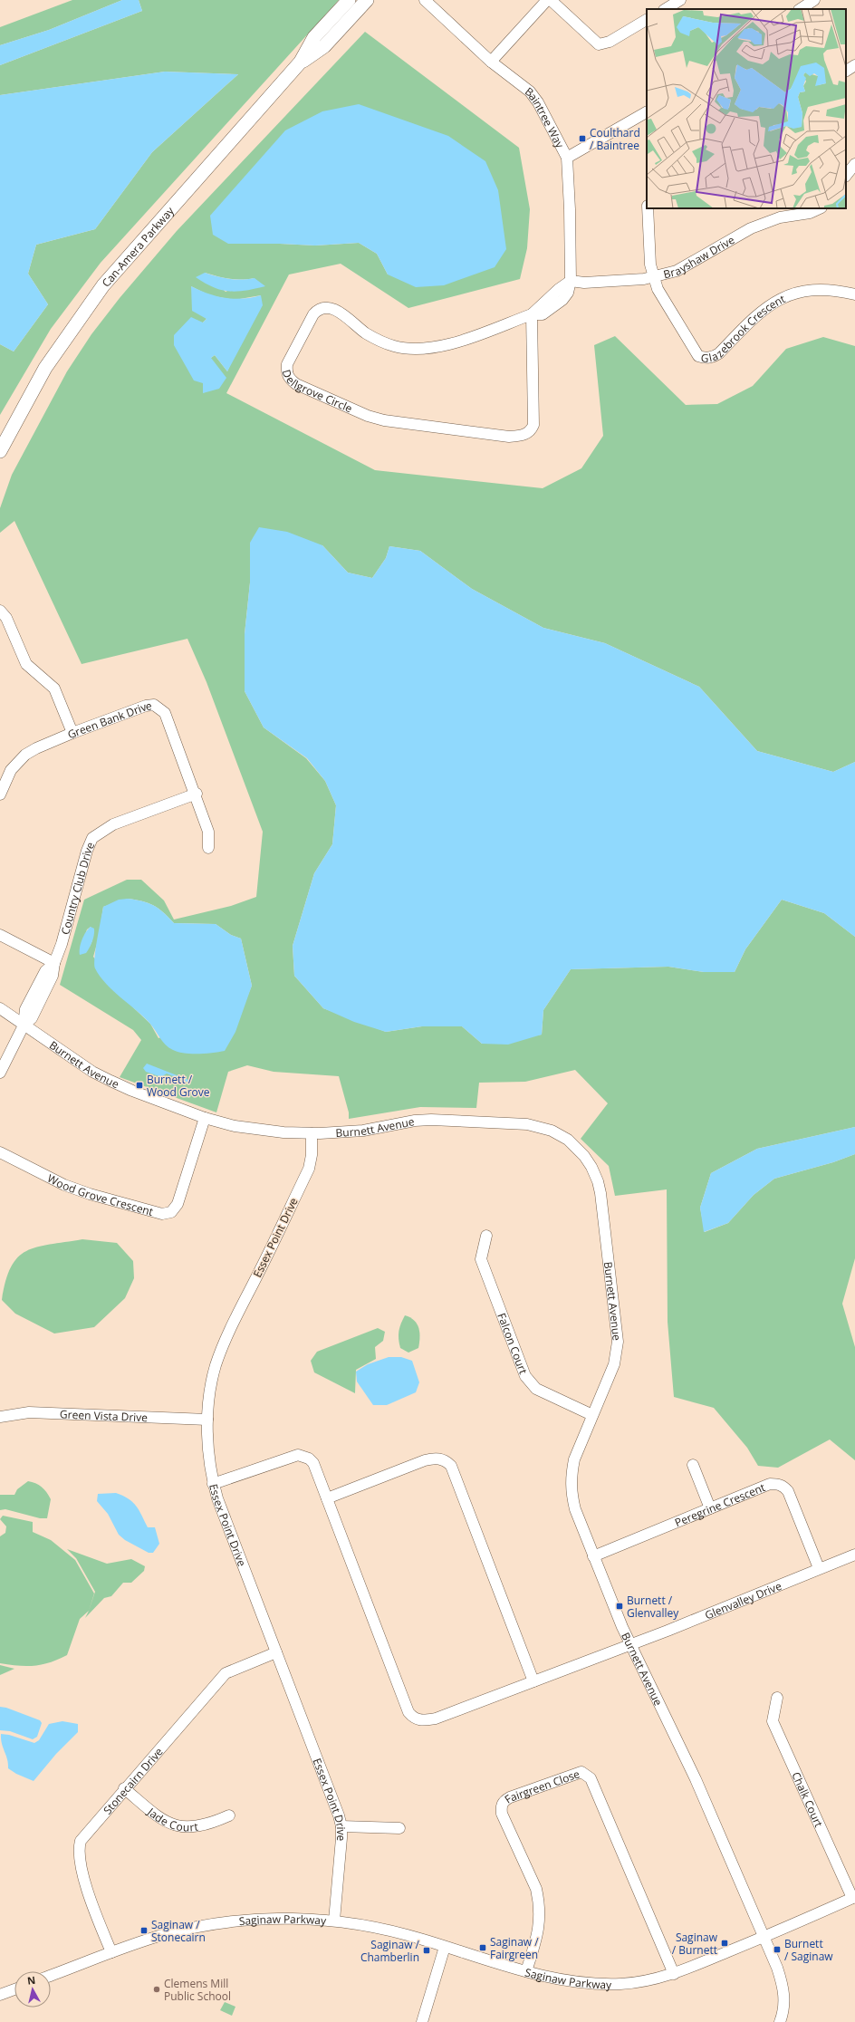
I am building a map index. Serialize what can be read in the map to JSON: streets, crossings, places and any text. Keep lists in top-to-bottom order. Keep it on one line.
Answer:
{"streets":{"main road":["Can-Amera Parkway"],"street":["Baintree Way","Brayshaw Drive","Glazebrook Crescent","Dellgrove Circle","Green Bank Drive","Country Club Drive","Burnett Avenue","Wood Grove Crescent","Essex Point Drive","Falcon Court","Green Vista Drive","Peregrine Crescent","Glenvalley Drive","Stonecairn Drive","Fairgreen Close","Chalk Court","Jade Court","Saginaw Parkway"]},"crossings":[["Baintree Way","Brayshaw Drive"],["Baintree Way","Dellgrove Circle"],["Brayshaw Drive","Glazebrook Crescent"],["Brayshaw Drive","Dellgrove Circle"],["Green Bank Drive","Country Club Drive"],["Country Club Drive","Burnett Avenue"],["Burnett Avenue","Wood Grove Crescent"],["Burnett Avenue","Essex Point Drive"],["Burnett Avenue","Falcon Court"],["Burnett Avenue","Peregrine Crescent"],["Burnett Avenue","Glenvalley Drive"],["Burnett Avenue","Saginaw Parkway"],["Essex Point Drive","Green Vista Drive"],["Essex Point Drive","Glenvalley Drive"],["Essex Point Drive","Stonecairn Drive"],["Essex Point Drive","Saginaw Parkway"],["Peregrine Crescent","Glenvalley Drive"],["Stonecairn Drive","Jade Court"],["Stonecairn Drive","Saginaw Parkway"],["Fairgreen Close","Saginaw Parkway"],["Chalk Court","Saginaw Parkway"]],"places":{"transit":["Coulthard / Baintree","Burnett / Wood Grove","Burnett / Glenvalley","Saginaw / Stonecairn","Saginaw / Burnett","Saginaw / Fairgreen","Burnett / Saginaw","Saginaw / Chamberlin"],"other":["Clemens Mill Public School"]},"north":"top"}
